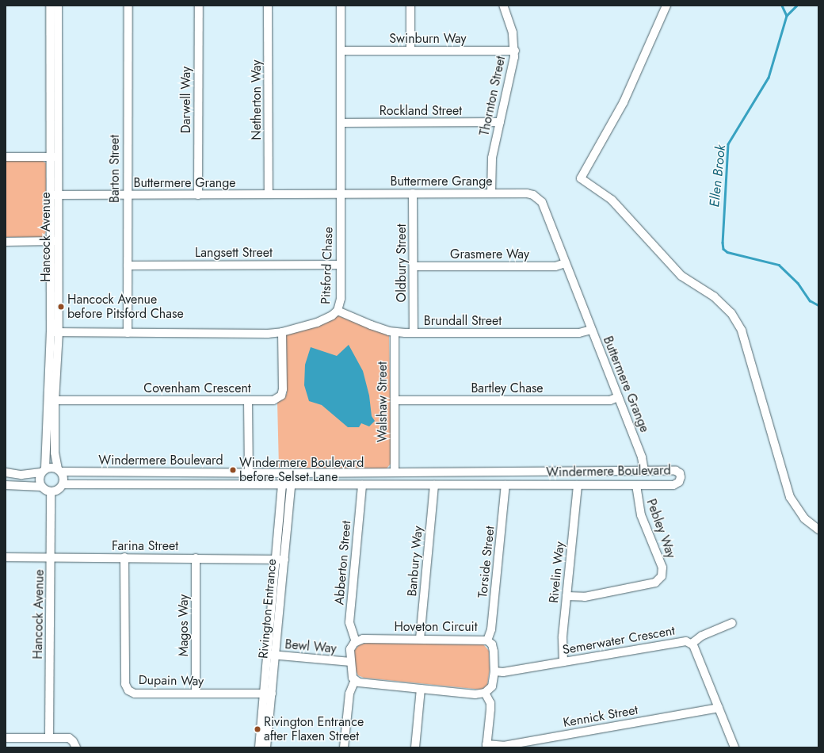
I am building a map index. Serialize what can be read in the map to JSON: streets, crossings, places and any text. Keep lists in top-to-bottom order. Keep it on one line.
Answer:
{"streets":{"street":["Swinburn Way","Thornton Street","Darwell Way","Netherton Way","Rockland Street","Barton Street","Buttermere Grange","Hancock Avenue","Langsett Street","Grasmere Way","Oldbury Street","Pitsford Chase","Brundall Street","Covenham Crescent","Bartley Chase","Walshaw Street","Windermere Boulevard","Pebley Way","Farina Street","Banbury Way","Torside Street","Abberton Street","Rivelin Way","Rivington Entrance","Magos Way","Hoveton Circuit","Semerwater Crescent","Bewl Way","Dupain Way","Kennick Street"]},"crossings":[["Swinburn Way","Thornton Street"],["Swinburn Way","Pitsford Chase"],["Thornton Street","Rockland Street"],["Thornton Street","Buttermere Grange"],["Darwell Way","Buttermere Grange"],["Netherton Way","Buttermere Grange"],["Rockland Street","Pitsford Chase"],["Barton Street","Buttermere Grange"],["Barton Street","Langsett Street"],["Barton Street","Pitsford Chase"],["Buttermere Grange","Hancock Avenue"],["Buttermere Grange","Grasmere Way"],["Buttermere Grange","Oldbury Street"],["Buttermere Grange","Pitsford Chase"],["Buttermere Grange","Brundall Street"],["Buttermere Grange","Bartley Chase"],["Buttermere Grange","Windermere Boulevard"],["Hancock Avenue","Pitsford Chase"],["Hancock Avenue","Covenham Crescent"],["Hancock Avenue","Windermere Boulevard"],["Hancock Avenue","Farina Street"],["Langsett Street","Pitsford Chase"],["Grasmere Way","Oldbury Street"],["Oldbury Street","Brundall Street"],["Pitsford Chase","Brundall Street"],["Pitsford Chase","Covenham Crescent"],["Brundall Street","Walshaw Street"],["Bartley Chase","Walshaw Street"],["Walshaw Street","Windermere Boulevard"],["Windermere Boulevard","Pebley Way"],["Windermere Boulevard","Banbury Way"],["Windermere Boulevard","Torside Street"],["Windermere Boulevard","Abberton Street"],["Windermere Boulevard","Rivelin Way"],["Windermere Boulevard","Rivington Entrance"],["Pebley Way","Rivelin Way"],["Farina Street","Rivington Entrance"],["Farina Street","Magos Way"],["Farina Street","Dupain Way"],["Banbury Way","Hoveton Circuit"],["Torside Street","Hoveton Circuit"],["Abberton Street","Hoveton Circuit"],["Rivelin Way","Semerwater Crescent"],["Rivington Entrance","Bewl Way"],["Rivington Entrance","Dupain Way"],["Magos Way","Dupain Way"],["Hoveton Circuit","Semerwater Crescent"],["Semerwater Crescent","Kennick Street"]],"water":["Ellen Brook"],"places":["Hancock Avenue before Pitsford Chase","Windermere Boulevard before Selset Lane","Rivington Entrance after Flaxen Street"]}
